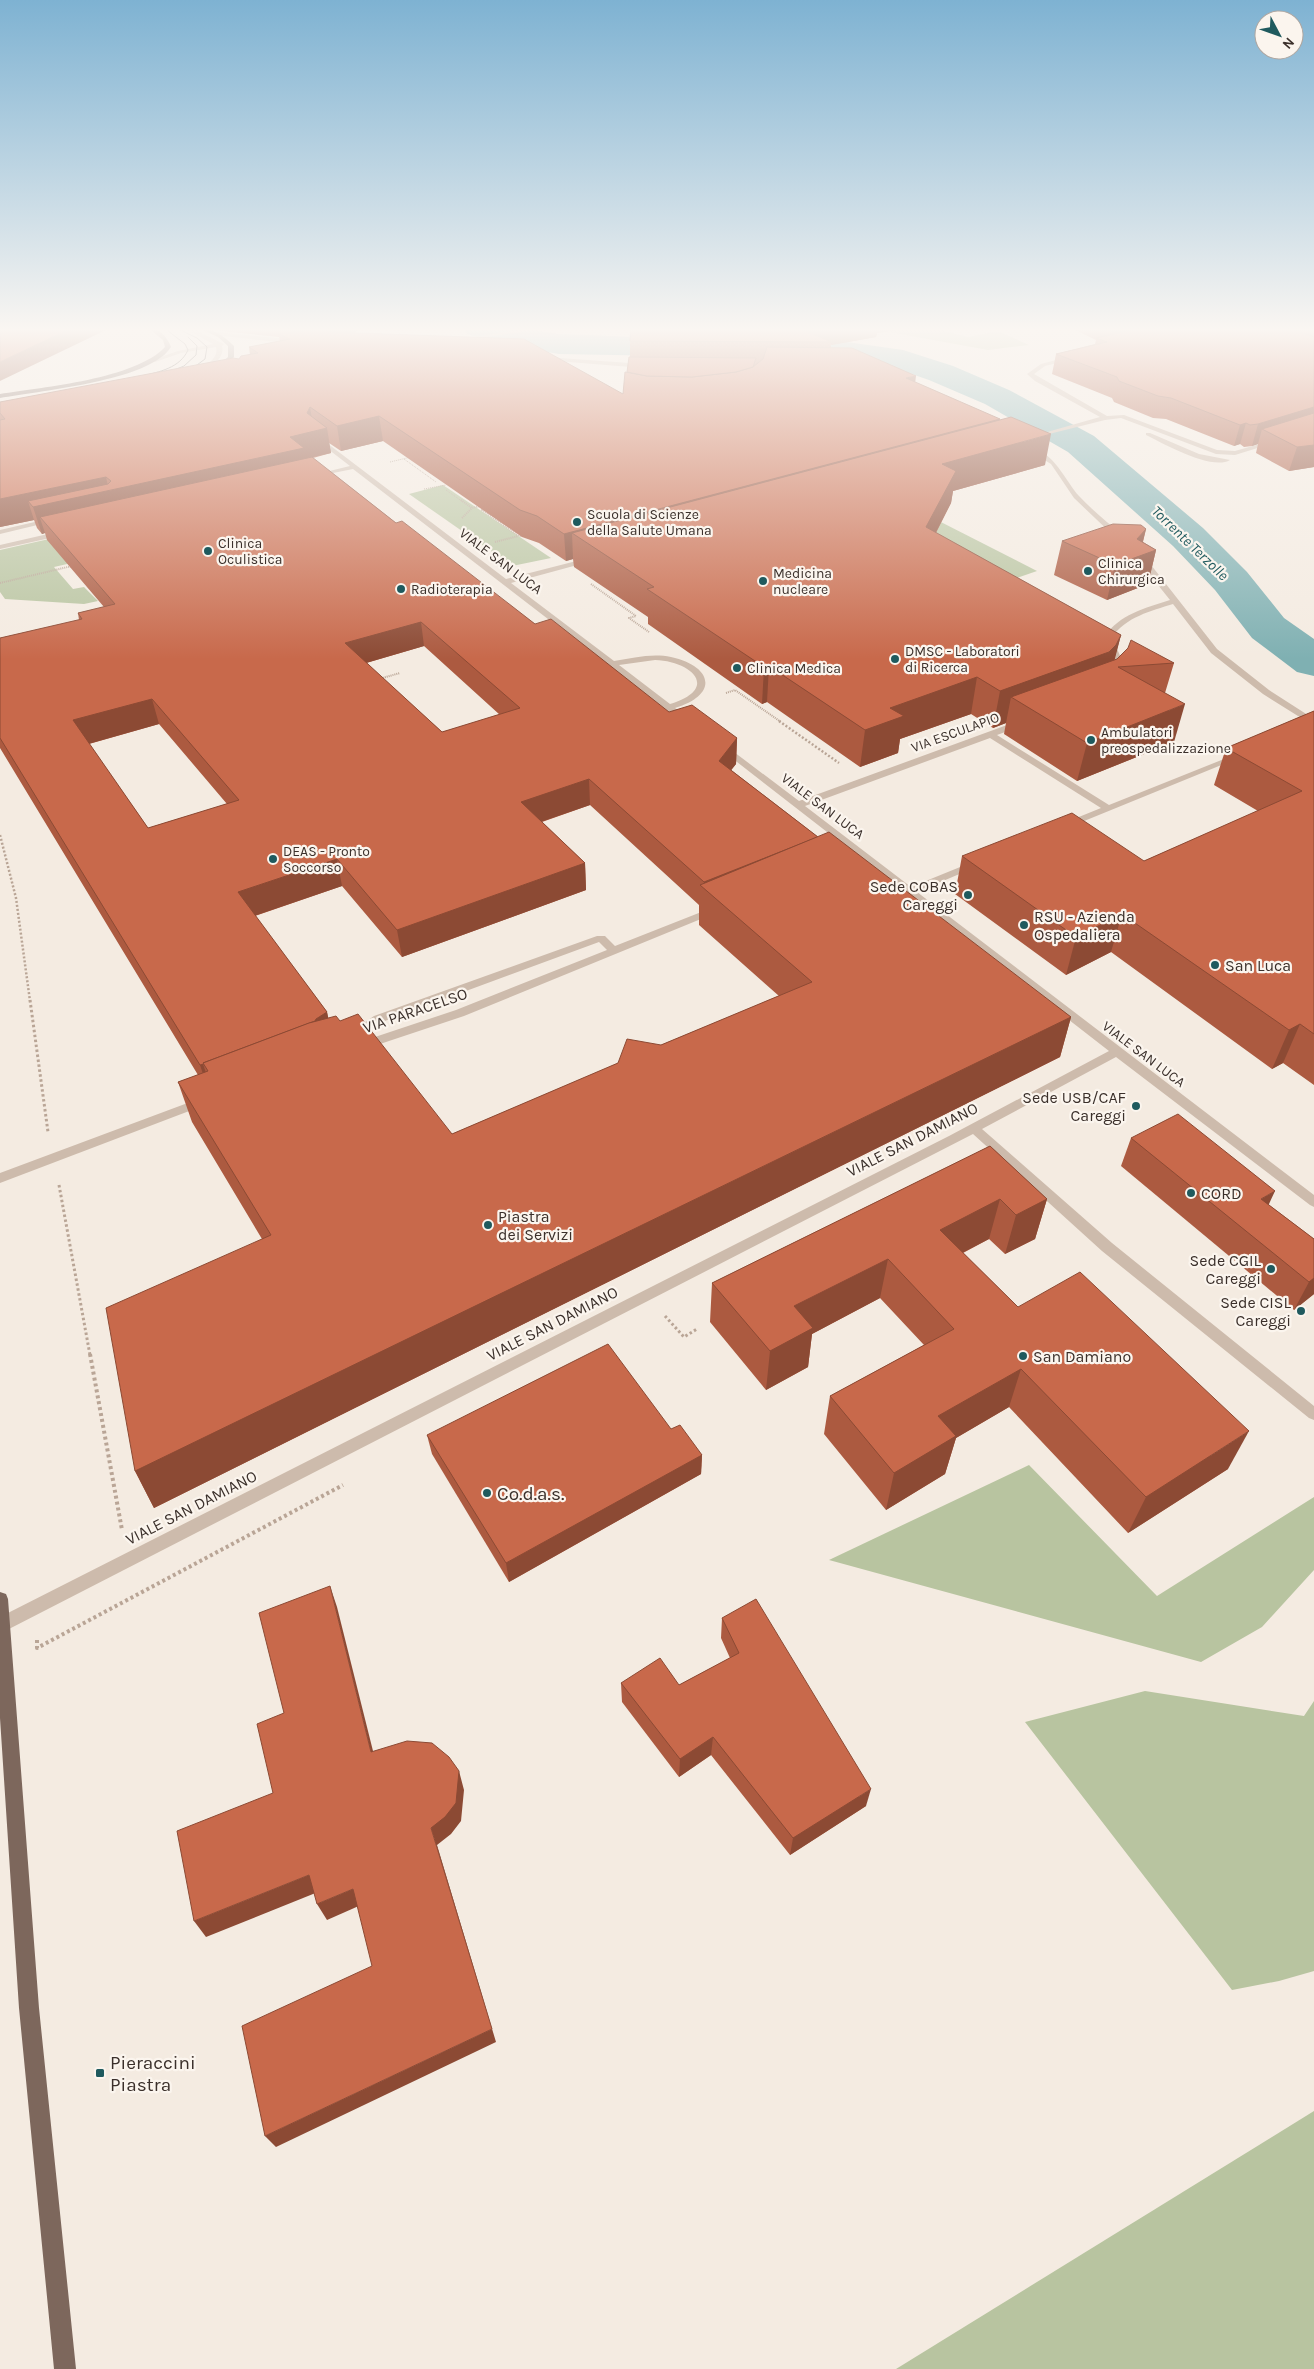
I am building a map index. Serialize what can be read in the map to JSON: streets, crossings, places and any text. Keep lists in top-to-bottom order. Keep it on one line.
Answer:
{"streets":{"street":["VIALE SAN LUCA","VIA ESCULAPIO","VIA PARACELSO","VIALE SAN DAMIANO"]},"crossings":[["VIALE SAN LUCA","VIA ESCULAPIO"],["VIALE SAN LUCA","VIALE SAN DAMIANO"]],"water":["Torrente Terzolle"],"places":{"other":["Scuola di Scienze della Salute Umana","Clinica Oculistica","Clinica Chirurgica","Medicina nucleare","Radioterapia","DMSC - Laboratori di Ricerca","Clinica Medica","Ambulatori preospedalizzazione","DEAS - Pronto Soccorso","Sede COBAS Careggi","RSU - Azienda Ospedaliera","San Luca","Sede USB/CAF Careggi","CORD","Piastra dei Servizi","Sede CGIL Careggi","Sede CISL Careggi","San Damiano","Co.d.a.s."],"transit":["Pieraccini Piastra"]},"north":"bottom right"}
